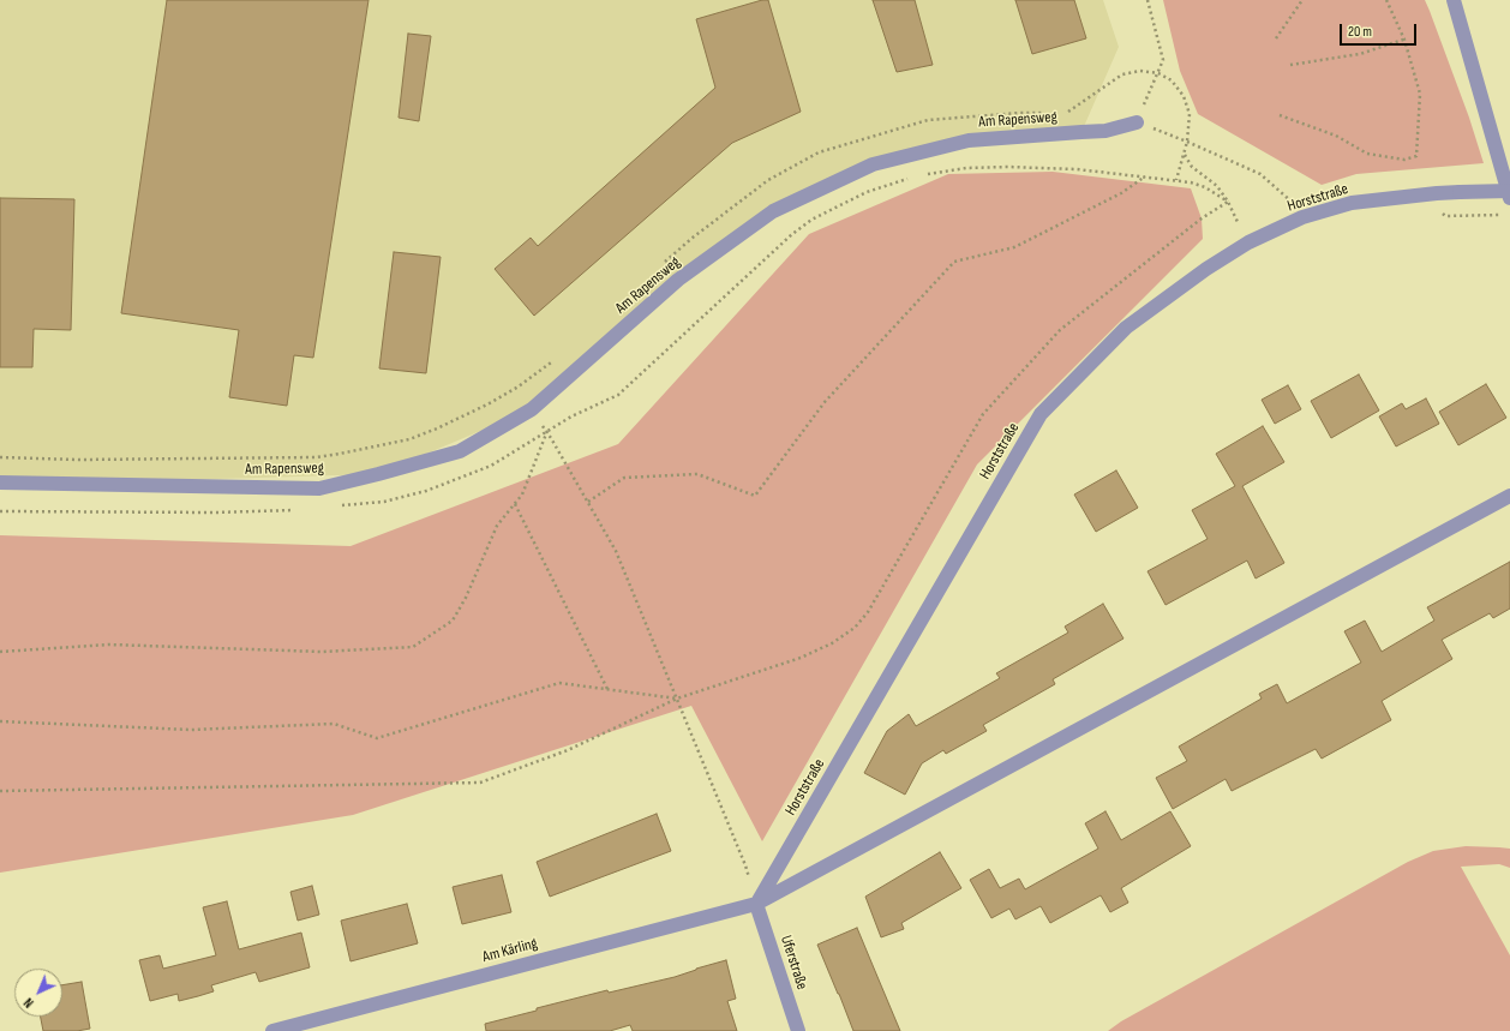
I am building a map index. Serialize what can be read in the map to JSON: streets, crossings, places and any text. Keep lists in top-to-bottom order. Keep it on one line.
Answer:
{"streets":{"street":["Am Rapensweg","Horststraße","Am Kärling","Uferstraße"]},"crossings":[["Horststraße","Am Kärling"],["Horststraße","Uferstraße"],["Am Kärling","Uferstraße"]],"scale_bar":"20 m","north":"bottom left"}
